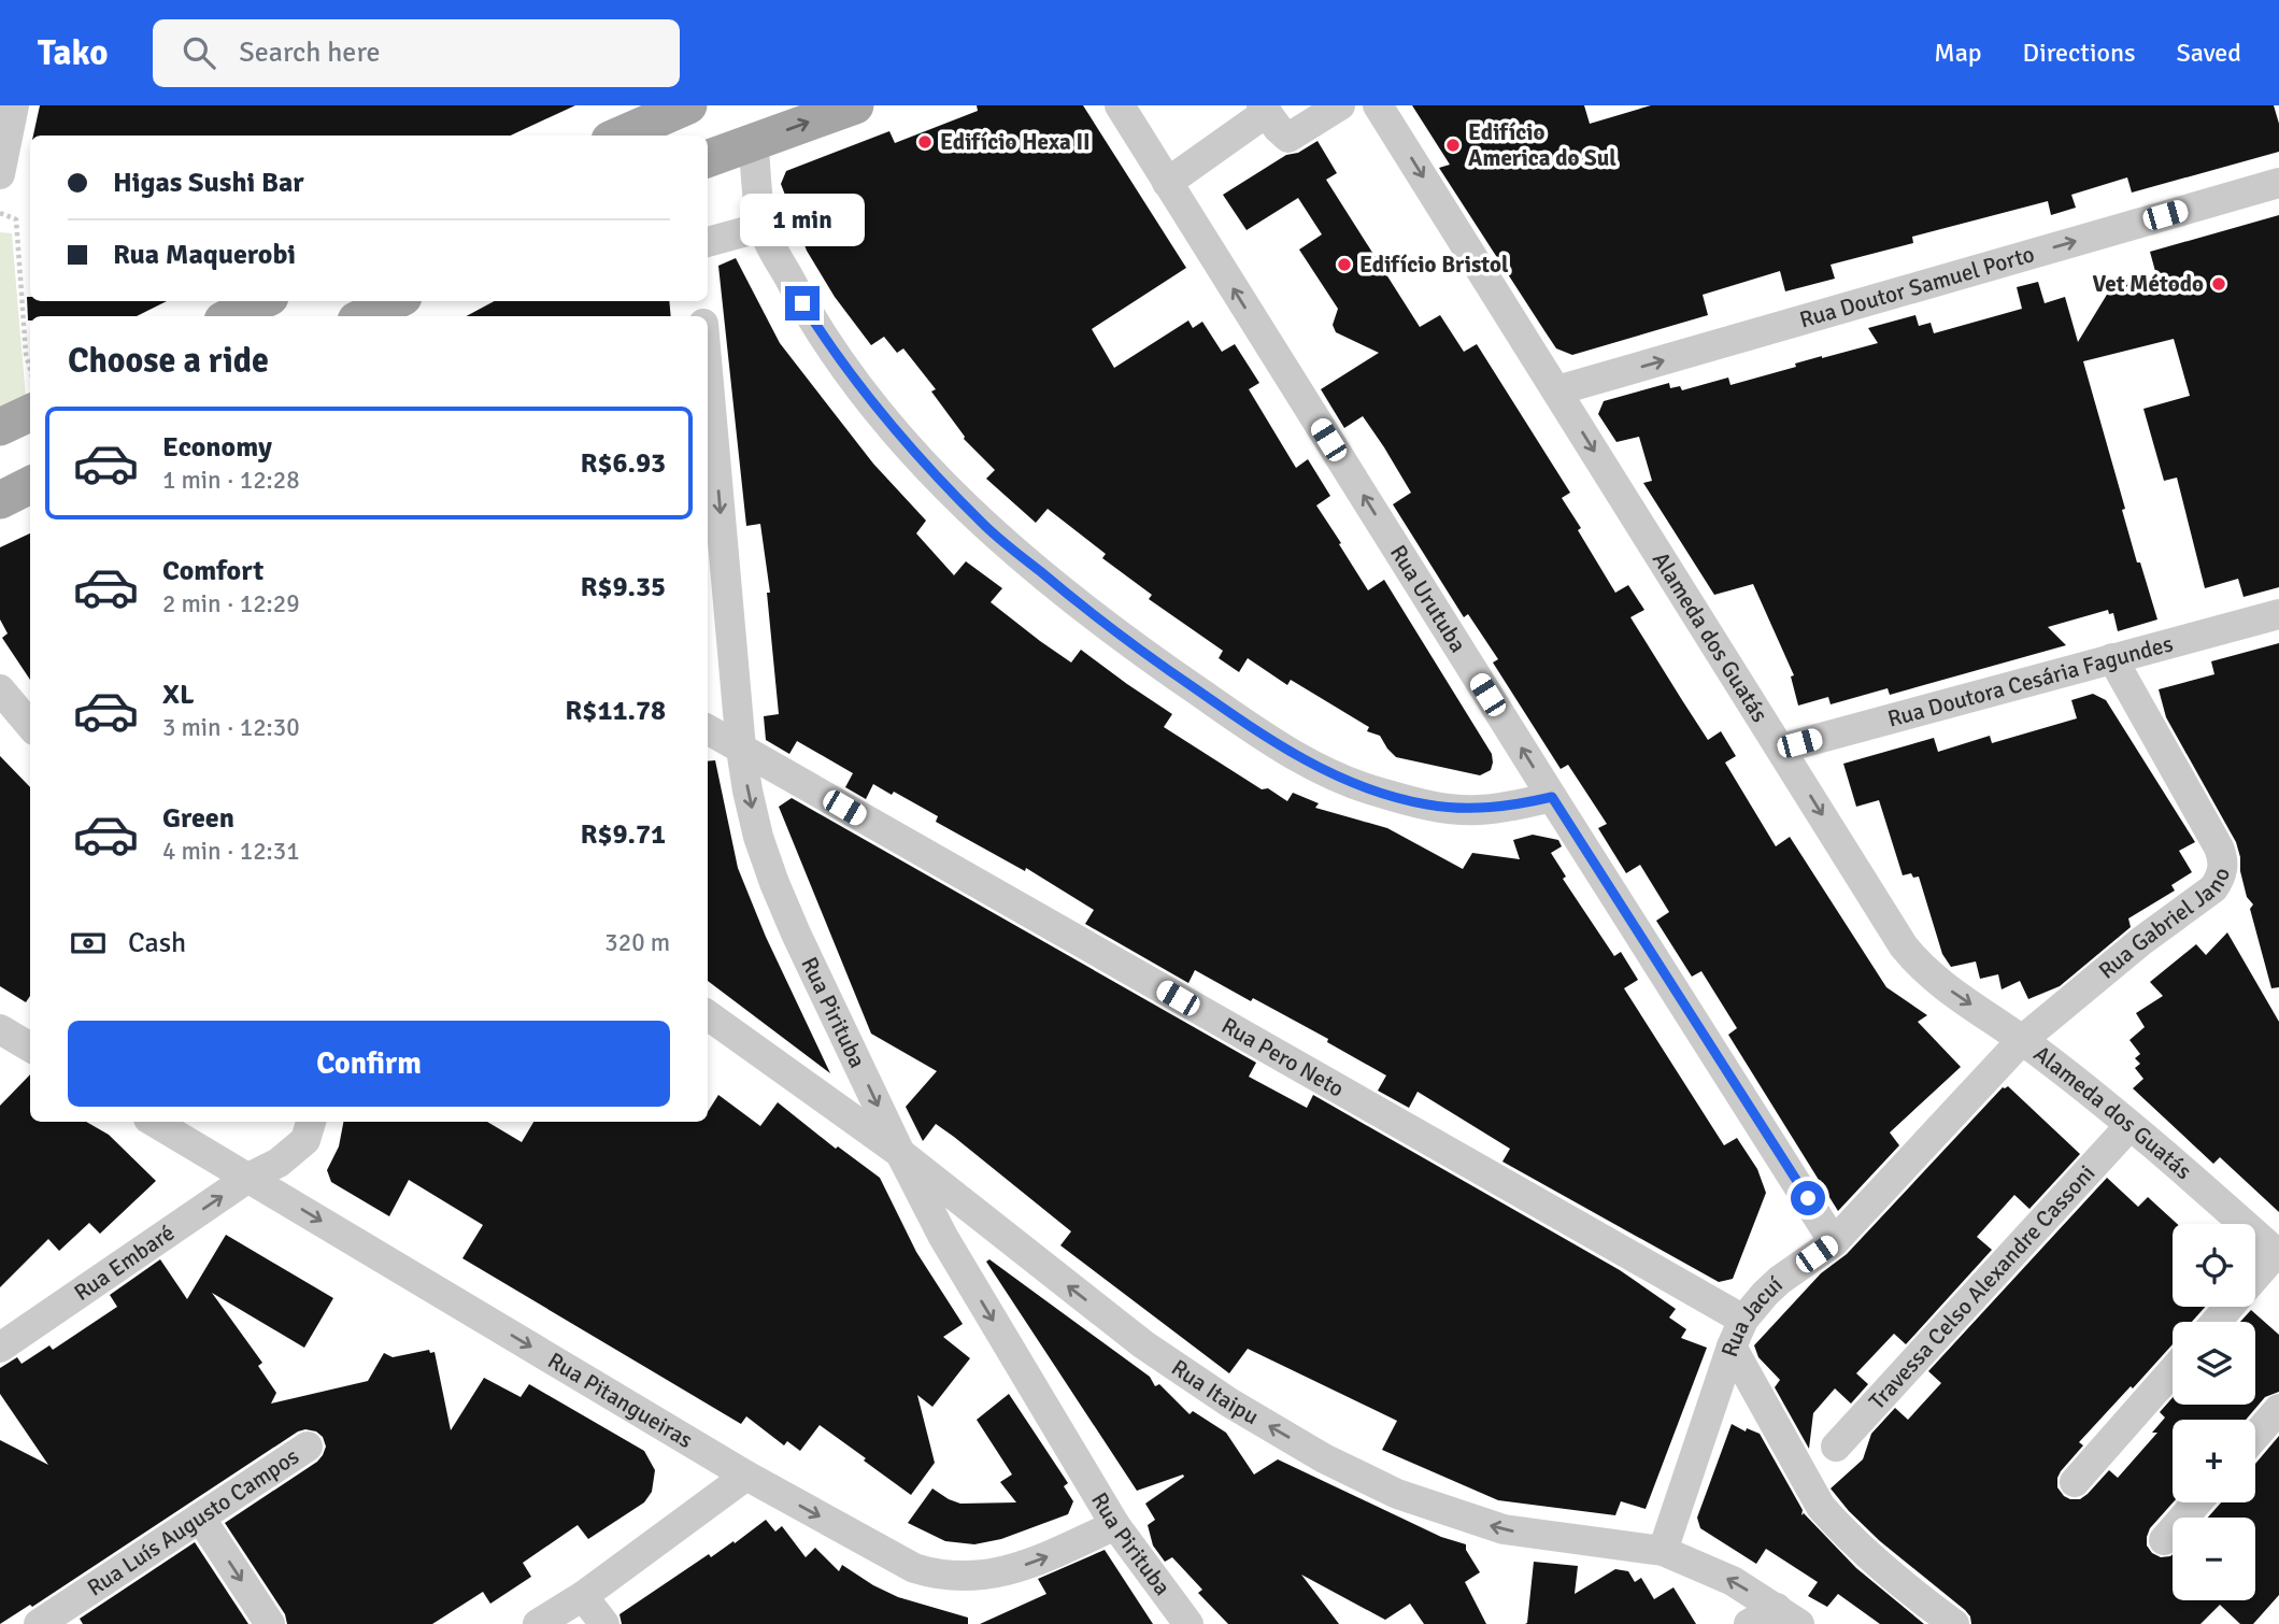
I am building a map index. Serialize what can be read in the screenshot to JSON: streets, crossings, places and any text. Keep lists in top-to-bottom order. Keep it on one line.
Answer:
{"streets":{"street":["Rua Doutor Samuel Porto","Rua Urutuba","Alameda dos Guatás","Rua Doutora Cesária Fagundes","Rua Gabriel Jano","Rua Pirituba","Rua Pero Neto","Rua Embaré","Travessa Celso Alexandre Cassoni","Rua Jacuí","Rua Itaipu","Rua Pitangueiras","Rua Luís Augusto Campos"]},"crossings":[["Rua Doutor Samuel Porto","Alameda dos Guatás"],["Rua Urutuba","Rua Jacuí"],["Alameda dos Guatás","Rua Doutora Cesária Fagundes"],["Alameda dos Guatás","Rua Gabriel Jano"],["Alameda dos Guatás","Travessa Celso Alexandre Cassoni"],["Alameda dos Guatás","Rua Jacuí"],["Rua Doutora Cesária Fagundes","Rua Gabriel Jano"],["Rua Gabriel Jano","Rua Jacuí"],["Rua Pirituba","Rua Pero Neto"],["Rua Pirituba","Rua Itaipu"],["Rua Pirituba","Rua Pitangueiras"],["Rua Pero Neto","Rua Jacuí"],["Rua Embaré","Rua Pitangueiras"],["Rua Jacuí","Rua Itaipu"]],"one_way":["Rua Doutor Samuel Porto","Rua Urutuba","Alameda dos Guatás","Rua Pirituba","Rua Embaré","Rua Itaipu","Rua Pitangueiras"],"places":["Edifício Hexa II","Edifício America do Sul","Edifício Bristol","Vet Método"],"page":{"header":"Tako","search":"Search here","nav":["Map","Directions","Saved"],"banner":["Higas Sushi Bar","Rua Maquerobi"],"bubble":"1 min","heading":"Choose a ride","list":[{"name":"Economy","note":"1 min · 12:28","value":"R$6.93"},{"name":"Comfort","note":"2 min · 12:29","value":"R$9.35"},{"name":"XL","note":"3 min · 12:30","value":"R$11.78"},{"name":"Green","note":"4 min · 12:31","value":"R$9.71"}],"pay":["Cash","320 m"],"buttons":"Confirm","map_buttons":["+","−"]}}
